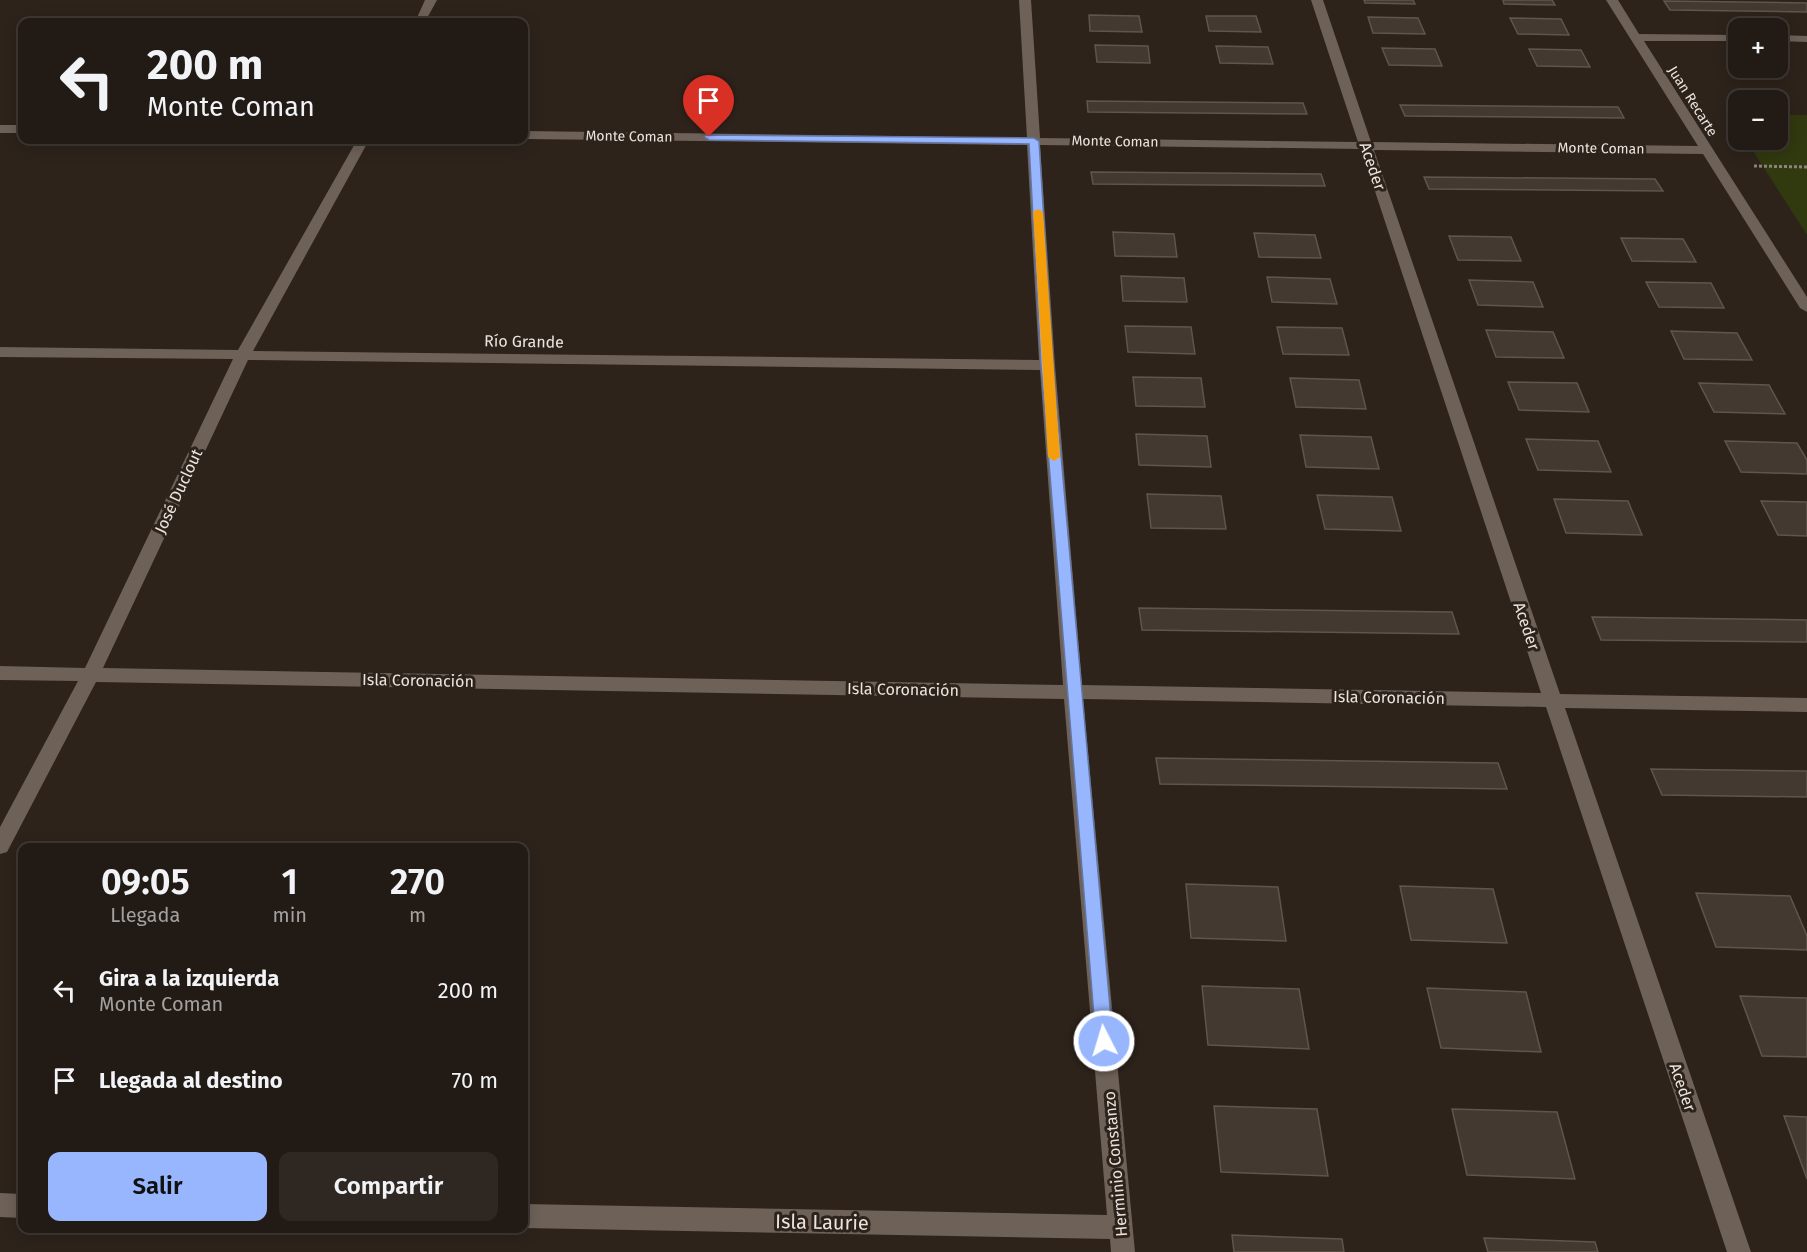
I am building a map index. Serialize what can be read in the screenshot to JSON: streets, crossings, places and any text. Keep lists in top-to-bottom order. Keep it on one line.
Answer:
{"streets":{"street":["Juan Recarte","Monte Coman","Aceder","Río Grande","José Duclout","Isla Coronación","Herminio Constanzo","Isla Laurie"]},"crossings":[["Juan Recarte","Monte Coman"],["Monte Coman","Aceder"],["Monte Coman","Herminio Constanzo"],["Aceder","Isla Coronación"],["Río Grande","José Duclout"],["Río Grande","Herminio Constanzo"],["José Duclout","Isla Coronación"],["Isla Coronación","Herminio Constanzo"],["Herminio Constanzo","Isla Laurie"]],"page":{"map_buttons":["+","−"],"turn":["200 m","Monte Coman"],"eta":["09:05","Llegada","1","min","270","m"],"list":[{"name":"Gira a la izquierda","note":"Monte Coman","value":"200 m"},{"name":"Llegada al destino","value":"70 m"}],"buttons":["Salir","Compartir"]}}
